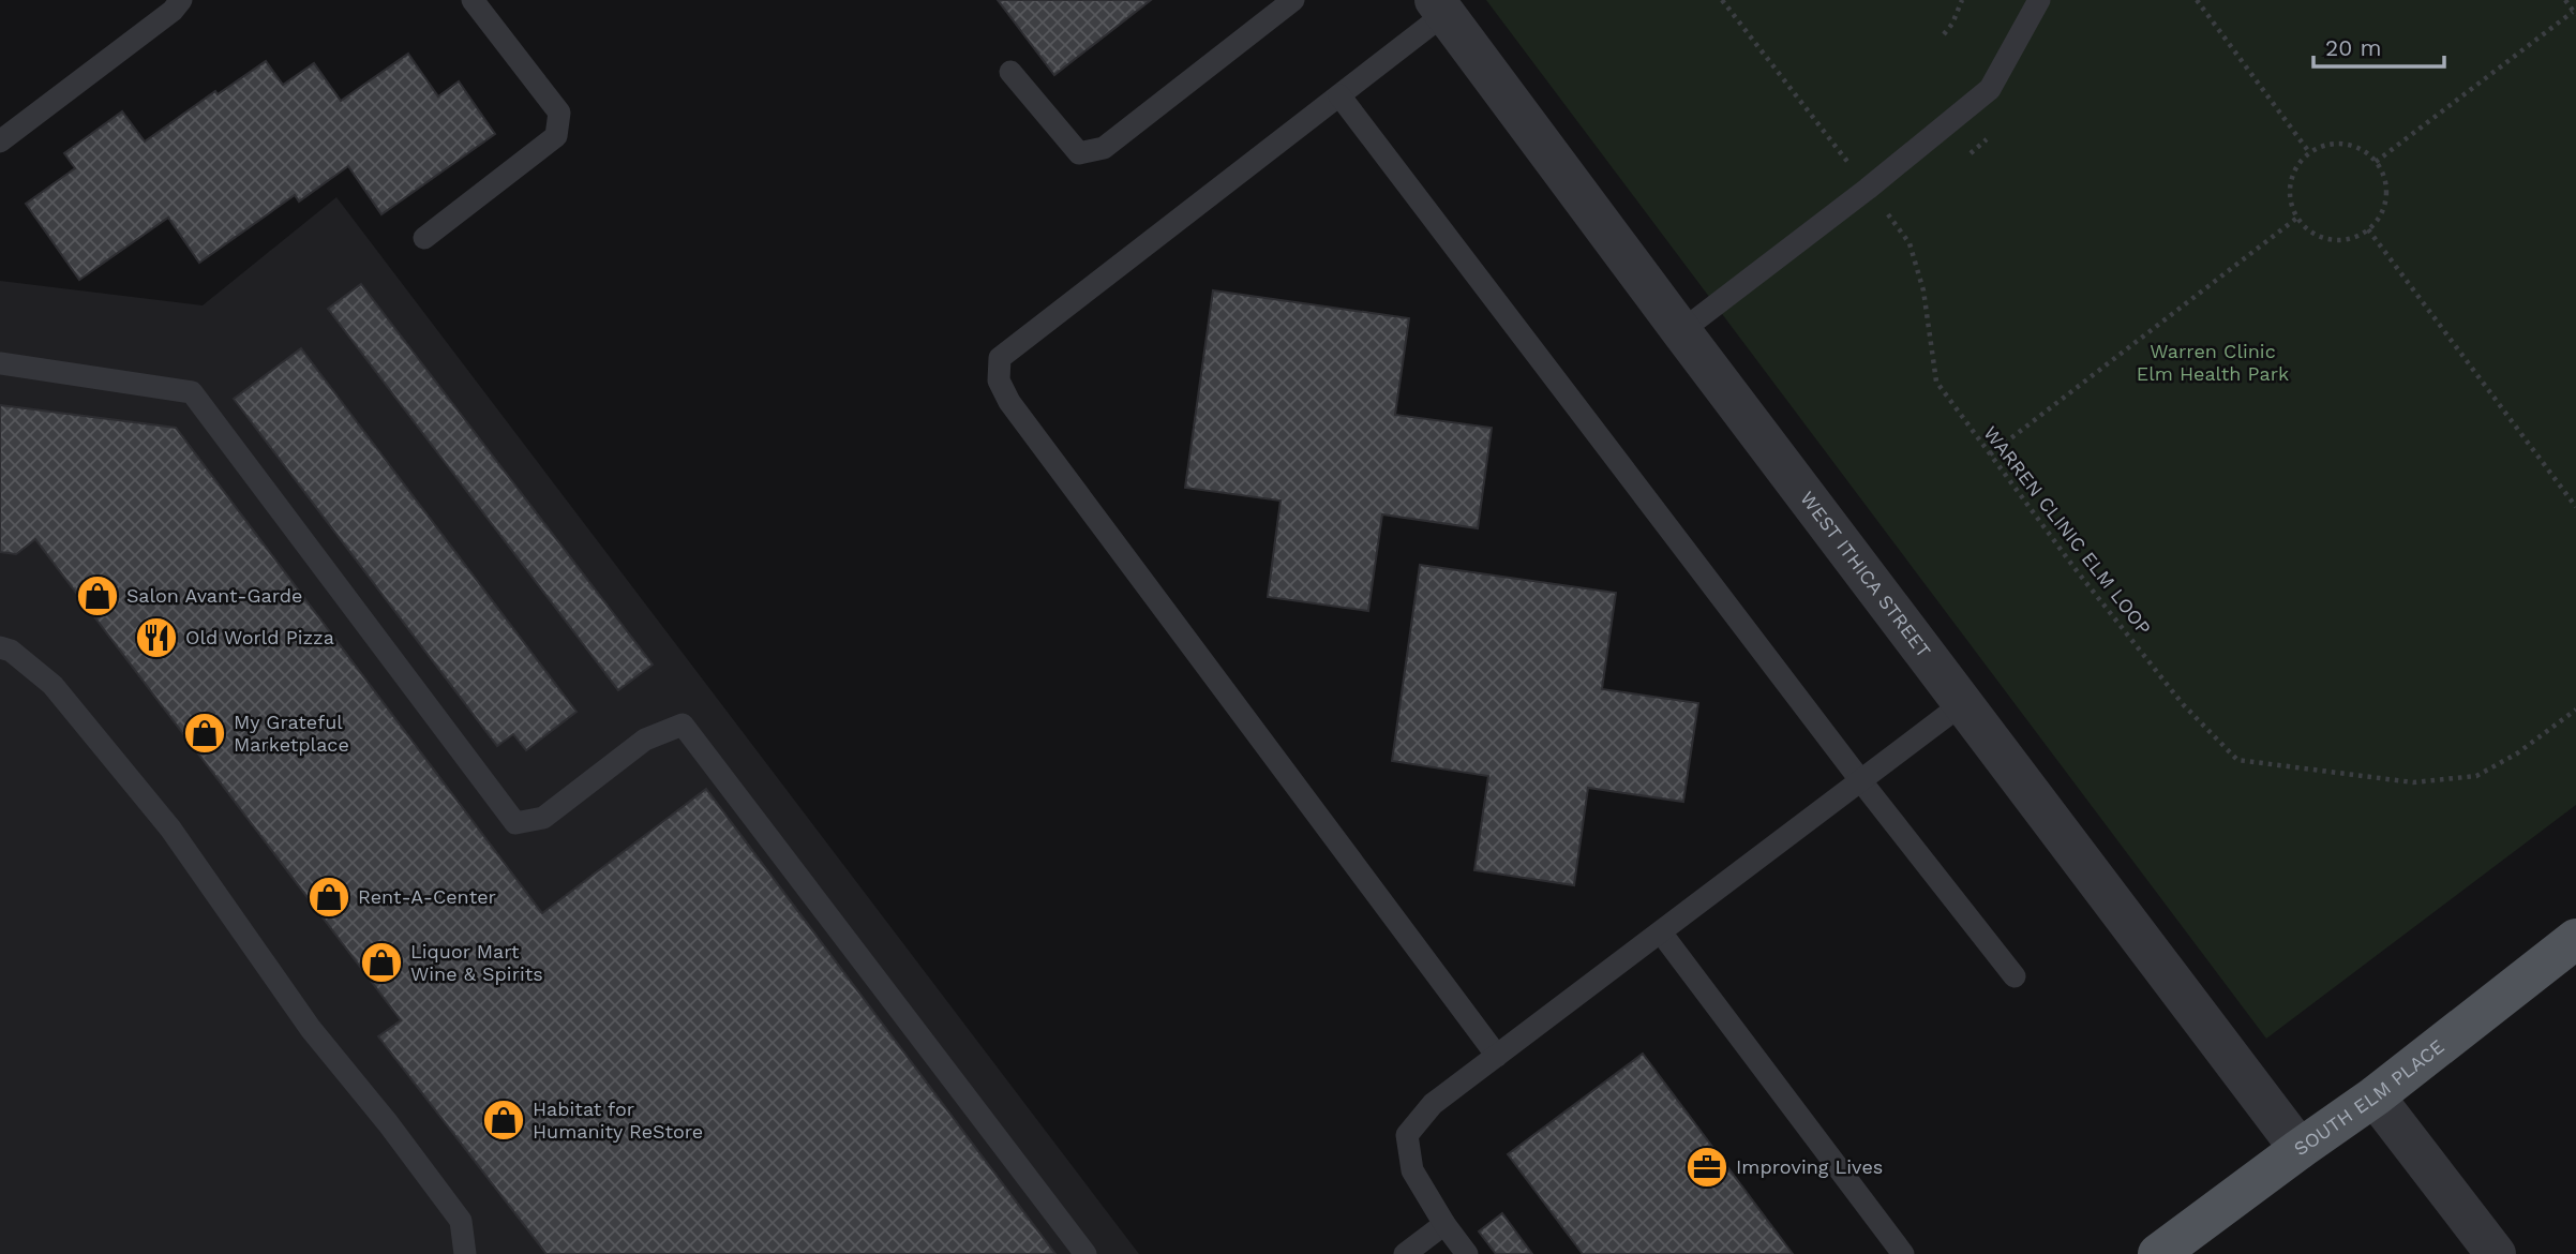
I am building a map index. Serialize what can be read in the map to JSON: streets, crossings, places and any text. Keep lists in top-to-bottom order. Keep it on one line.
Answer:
{"streets":{"main road":["SOUTH ELM PLACE"],"street":["WEST ITHICA STREET"],"path":["WARREN CLINIC ELM LOOP"]},"crossings":[["WEST ITHICA STREET","SOUTH ELM PLACE"]],"parks":["Warren Clinic Elm Health Park"],"places":{"shop":["Salon Avant-Garde","My Grateful Marketplace","Rent-A-Center","Liquor Mart Wine & Spirits","Habitat for Humanity ReStore"],"restaurant":["Old World Pizza"],"office":["Improving Lives"]},"scale_bar":"20 m"}
